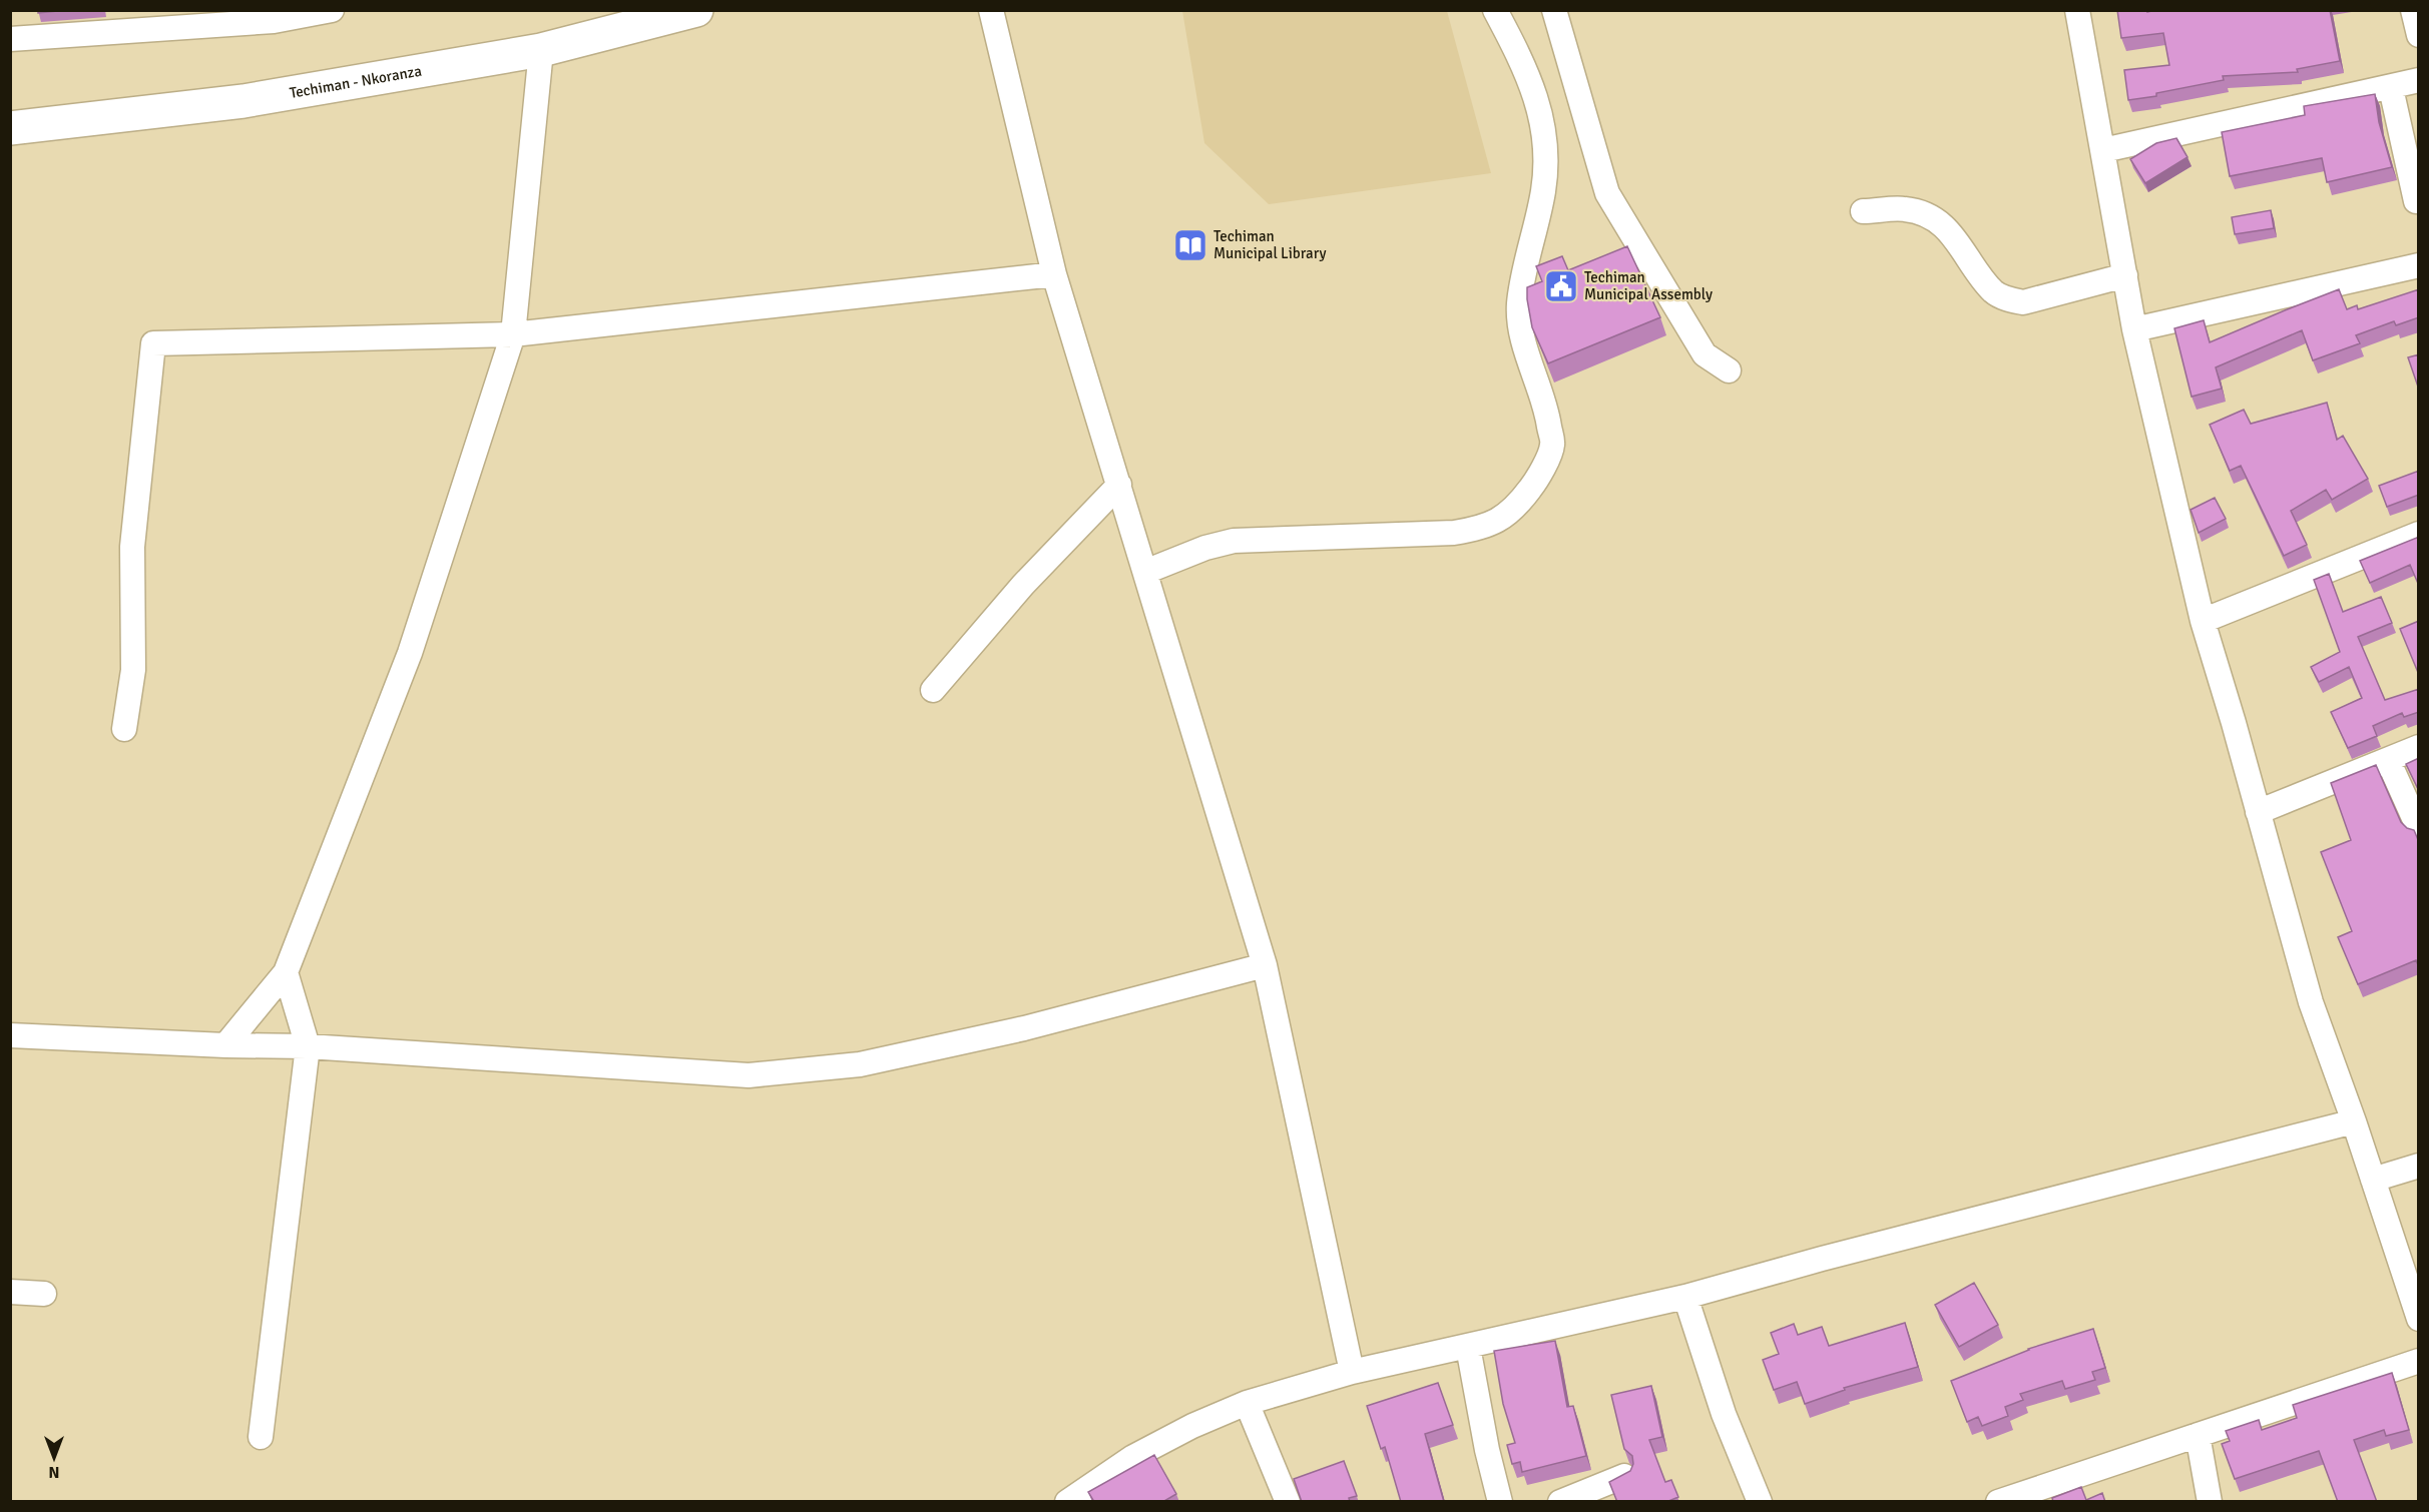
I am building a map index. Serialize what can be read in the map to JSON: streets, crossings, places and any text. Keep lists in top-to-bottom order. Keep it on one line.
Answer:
{"streets":{"main road":["Techiman - Nkoranza"]},"places":{"library":["Techiman Municipal Library"],"public building":["Techiman Municipal Assembly"]},"north":"bottom"}
